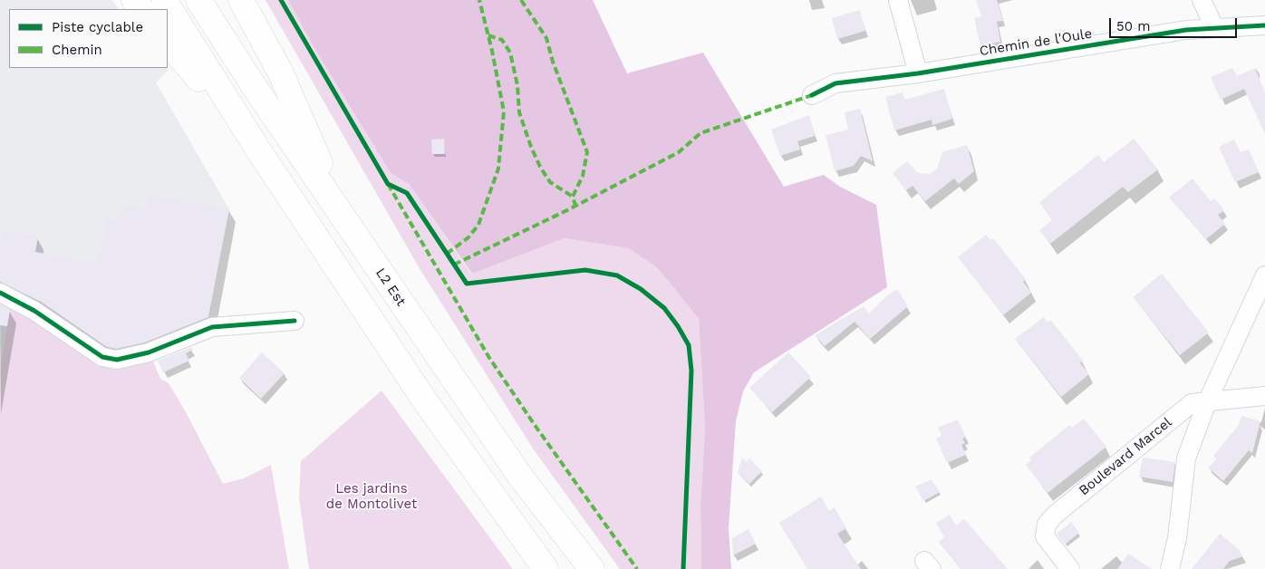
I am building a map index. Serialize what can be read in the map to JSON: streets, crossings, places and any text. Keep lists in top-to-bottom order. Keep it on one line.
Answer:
{"streets":{"highway":["L2 Est"],"street":["Chemin de l'Oule","Boulevard Marcel"]},"parks":["Les jardins de Montolivet"],"legend":["Piste cyclable","Chemin"],"scale_bar":"50 m"}
